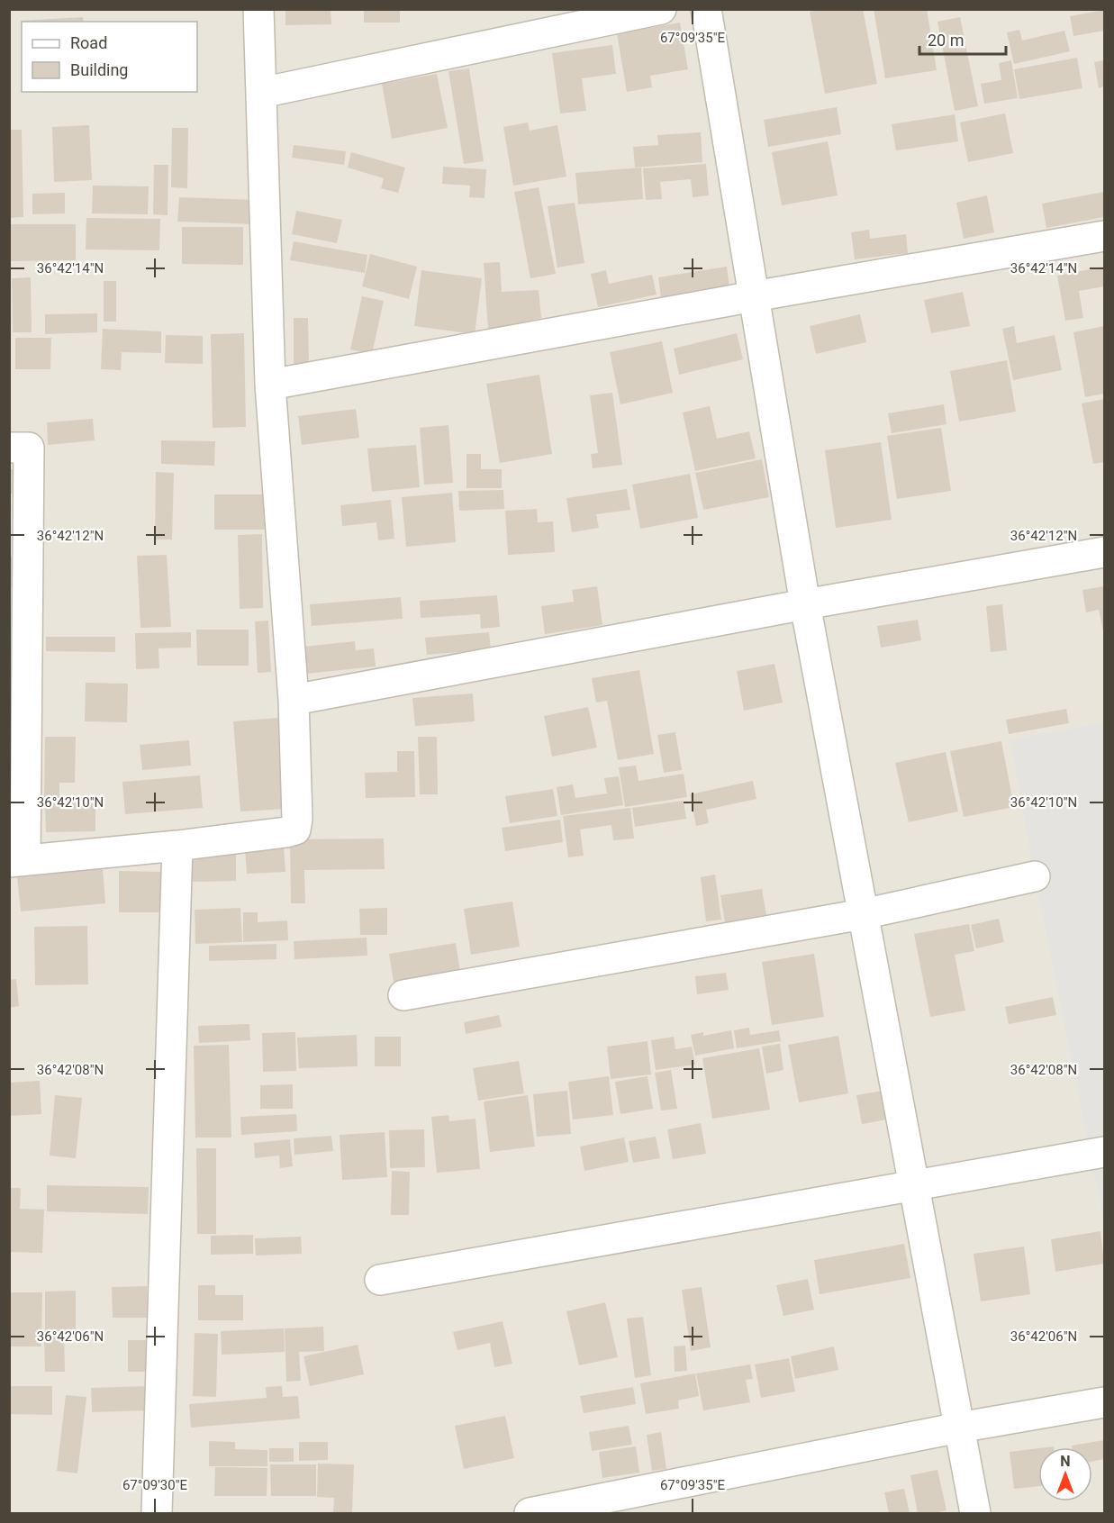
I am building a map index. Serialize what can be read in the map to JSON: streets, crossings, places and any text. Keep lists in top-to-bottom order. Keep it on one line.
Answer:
{"legend":["Road","Building"],"scale_bar":"20 m","north":"top","coordinates":["67°09'35\"E","36°42'14\"N","36°42'12\"N","36°42'10\"N","36°42'08\"N","36°42'06\"N","67°09'30\"E"]}
